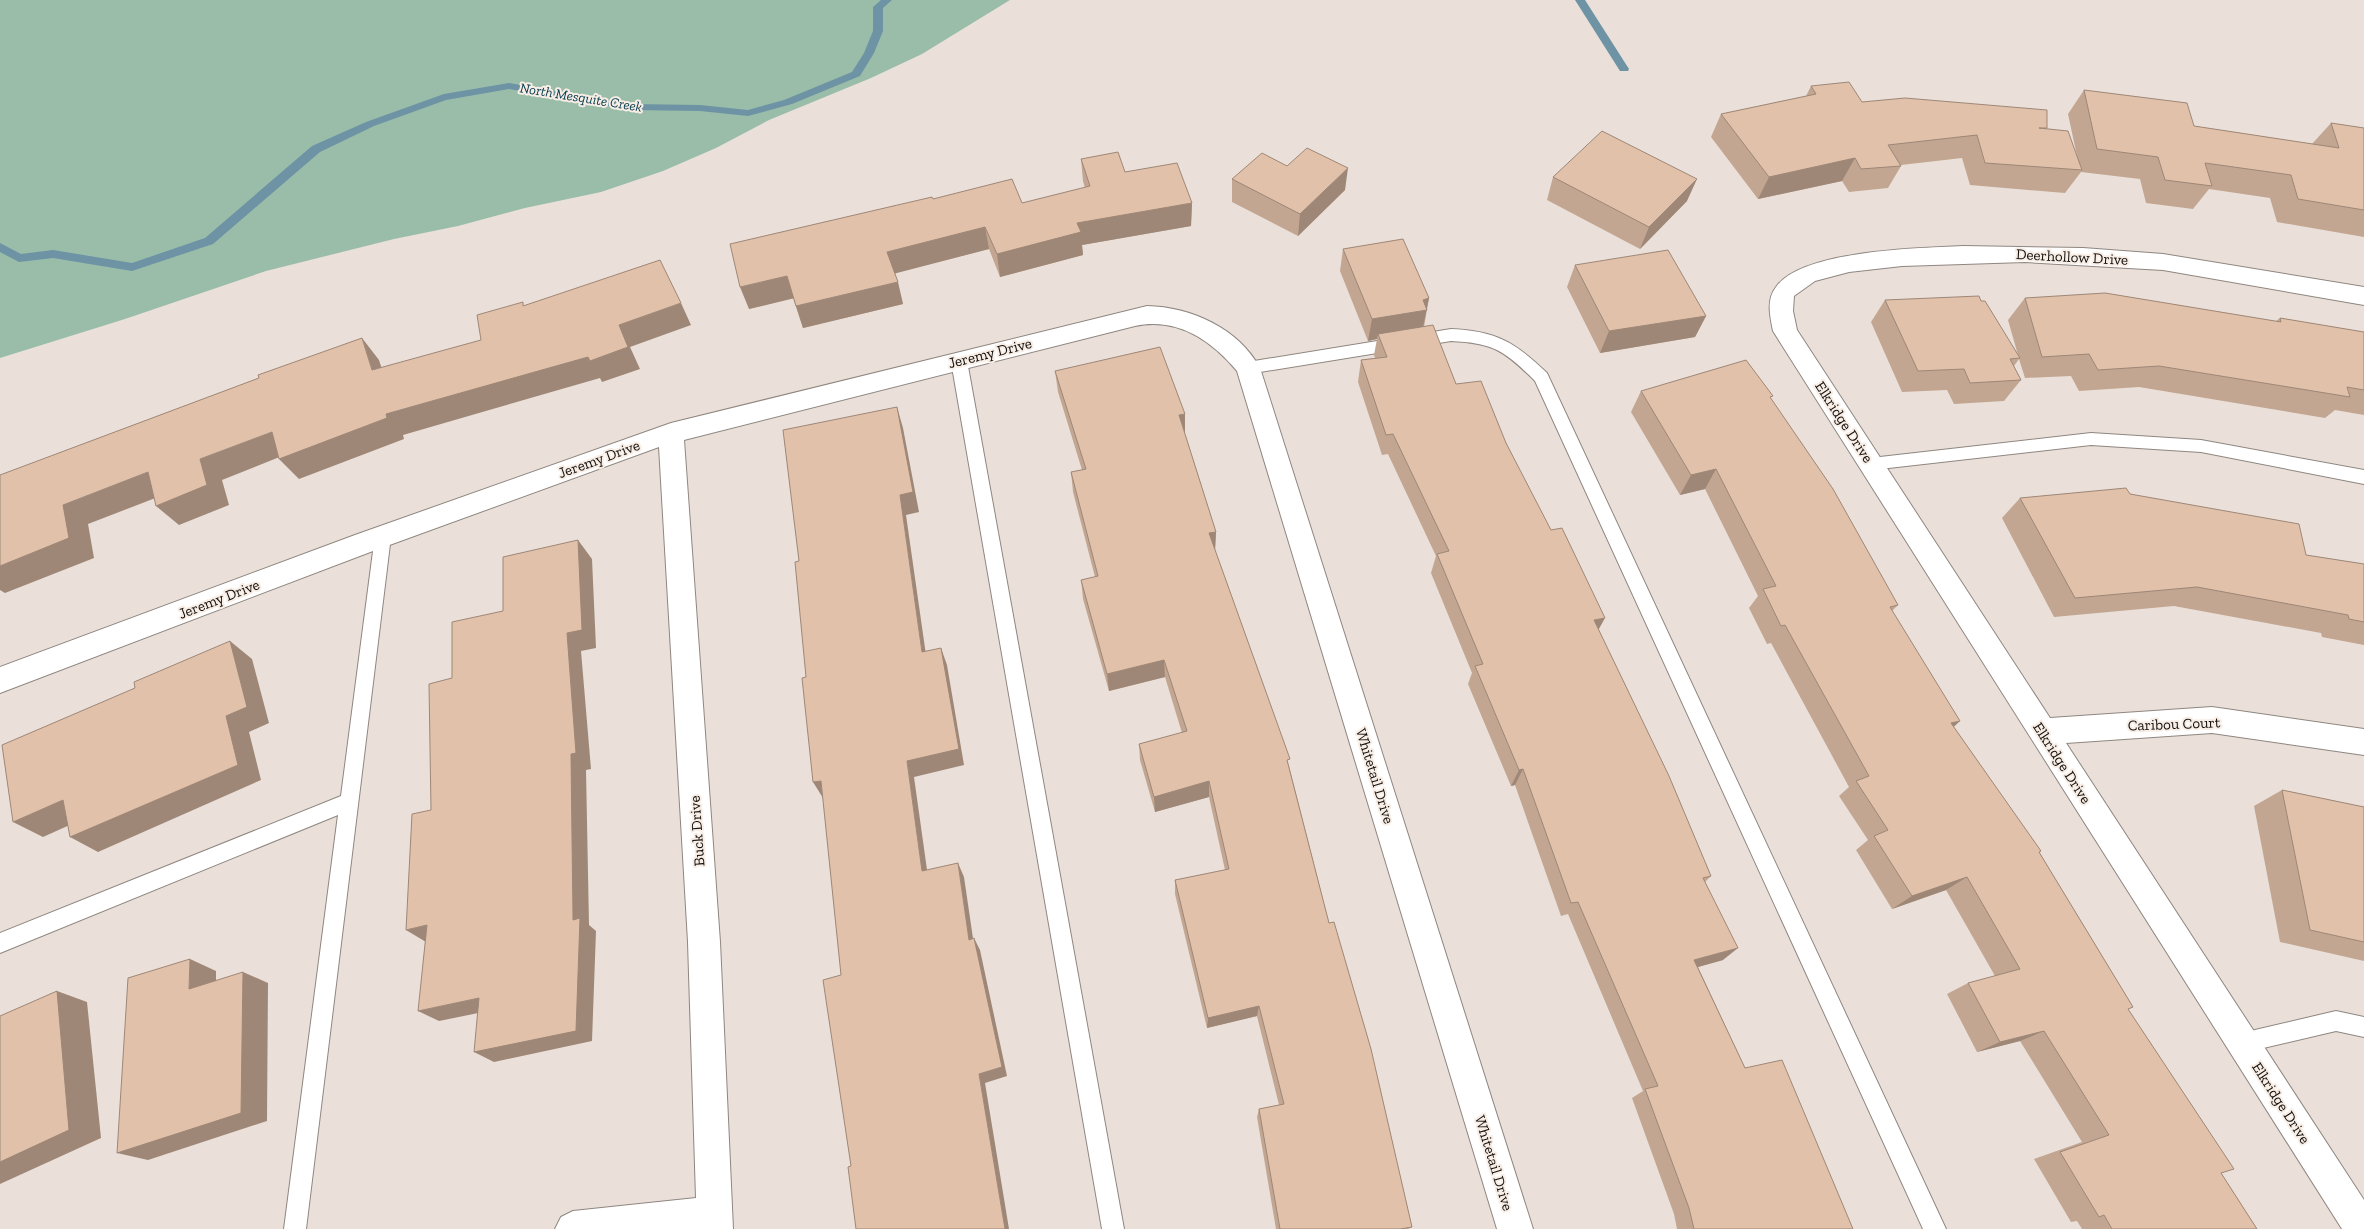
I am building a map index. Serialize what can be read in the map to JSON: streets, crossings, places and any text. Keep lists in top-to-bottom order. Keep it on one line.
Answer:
{"streets":{"street":["Deerhollow Drive","Jeremy Drive","Elkridge Drive","Caribou Court","Whitetail Drive","Buck Drive"]},"crossings":[["Deerhollow Drive","Elkridge Drive"],["Jeremy Drive","Whitetail Drive"],["Jeremy Drive","Buck Drive"],["Elkridge Drive","Caribou Court"]],"water":["North Mesquite Creek"]}
